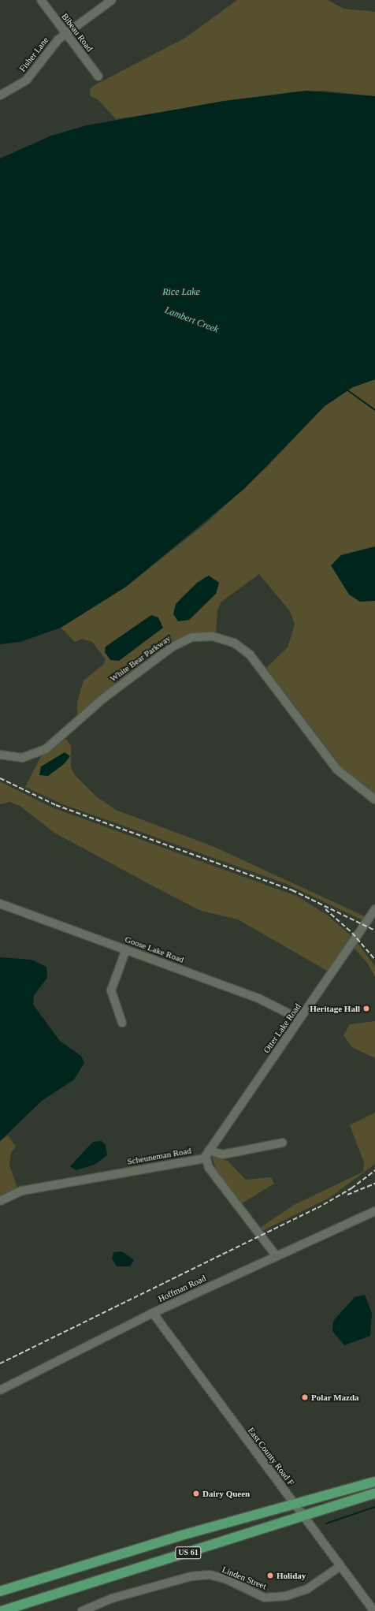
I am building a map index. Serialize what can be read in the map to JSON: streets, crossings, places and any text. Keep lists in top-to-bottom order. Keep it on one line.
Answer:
{"streets":{"main road":["US 61"],"street":["Bibeau Road","Fisher Lane","White Bear Parkway","Goose Lake Road","Otter Lake Road","Scheuneman Road","Hoffman Road","East County Road F","Linden Street"]},"crossings":[["Bibeau Road","Fisher Lane"],["Goose Lake Road","Otter Lake Road"],["Otter Lake Road","Scheuneman Road"],["Hoffman Road","East County Road F"],["East County Road F","US 61"],["East County Road F","Linden Street"]],"water":["Rice Lake","Lambert Creek"],"places":["Heritage Hall","Polar Mazda","Dairy Queen","Holiday"]}
